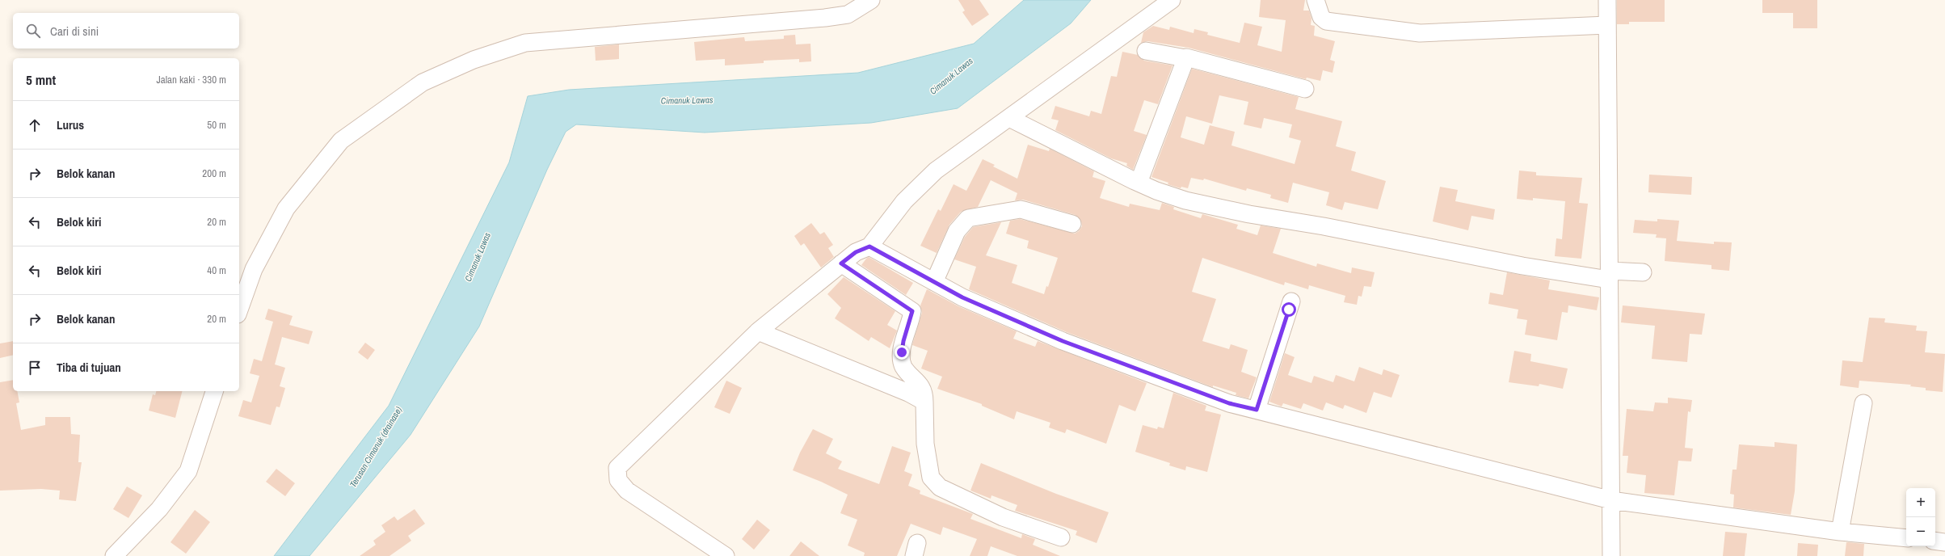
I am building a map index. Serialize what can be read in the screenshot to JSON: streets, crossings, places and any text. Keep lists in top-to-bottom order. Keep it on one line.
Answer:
{"water":["Cimanuk Lawas","Terusan Cimanuk (drainase)"],"page":{"search":"Cari di sini","heading":["5 mnt","Jalan kaki · 330 m"],"list":[["Lurus","50 m"],["Belok kanan","200 m"],["Belok kiri","20 m"],["Belok kiri","40 m"],["Belok kanan","20 m"],"Tiba di tujuan"],"map_buttons":["+","−"]}}
